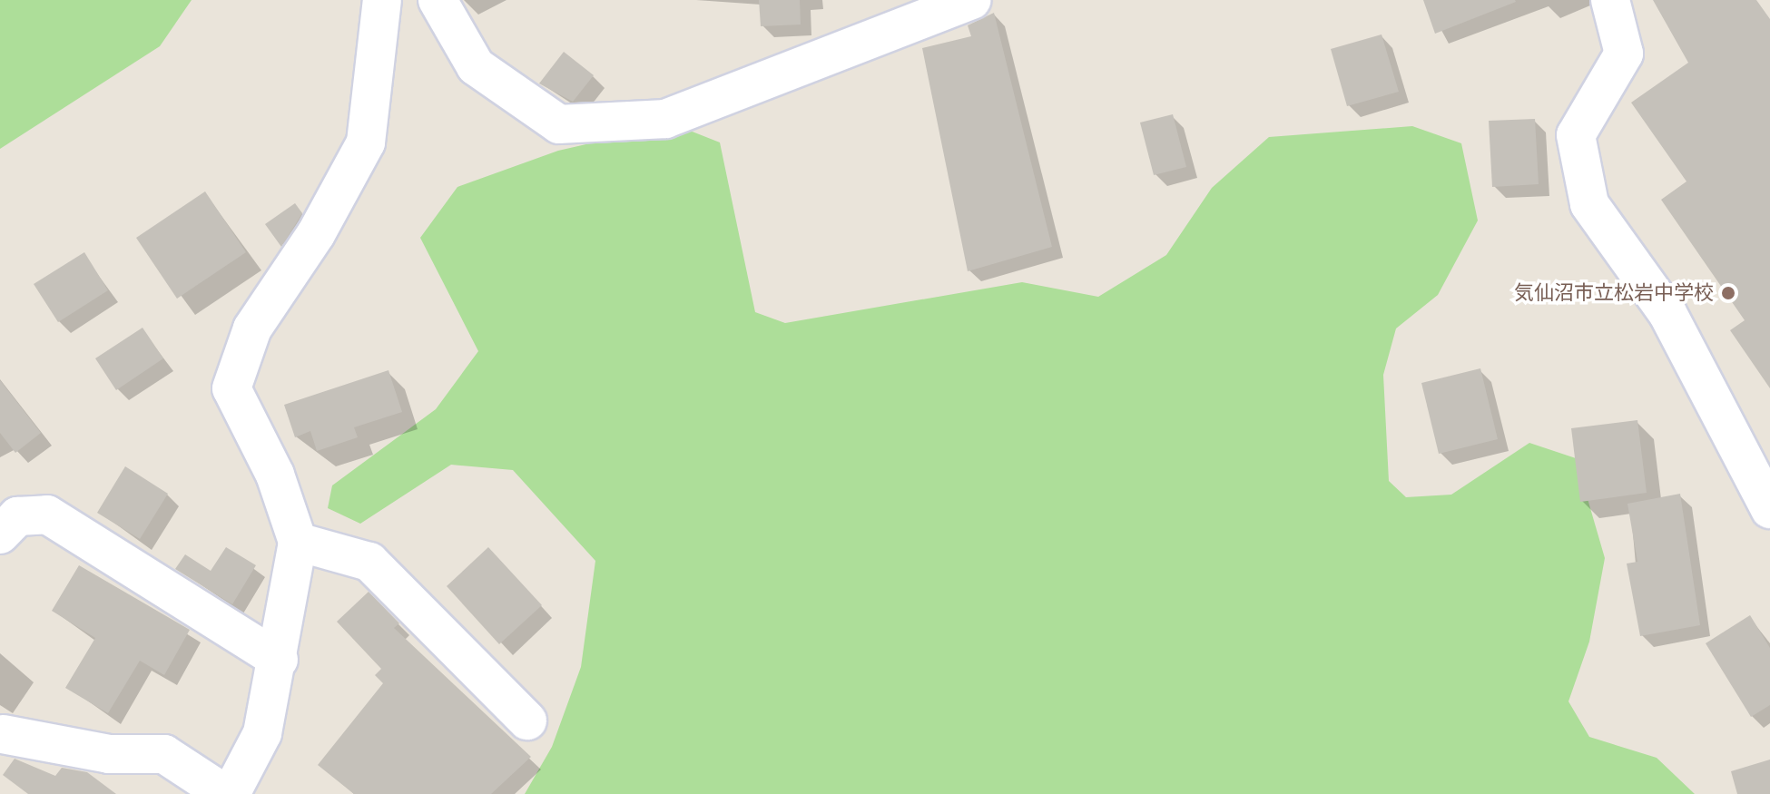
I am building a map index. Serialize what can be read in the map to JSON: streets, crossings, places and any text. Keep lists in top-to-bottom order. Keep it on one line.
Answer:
{"places":["気仙沼市立松岩中学校"]}
